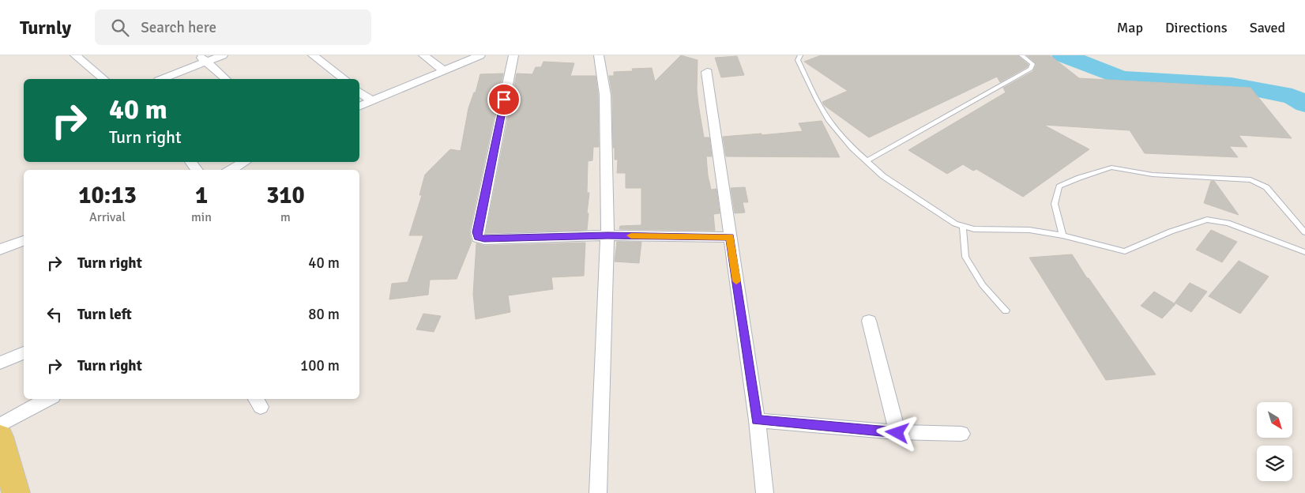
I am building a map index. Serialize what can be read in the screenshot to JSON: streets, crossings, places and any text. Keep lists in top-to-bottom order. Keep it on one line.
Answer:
{"north":"bottom right","page":{"header":"Turnly","search":"Search here","nav":["Map","Directions","Saved"],"turn":["40 m","Turn right"],"eta":["10:13","Arrival","1","min","310","m"],"list":[{"name":"Turn right","value":"40 m"},{"name":"Turn left","value":"80 m"},{"name":"Turn right","value":"100 m"}]}}
